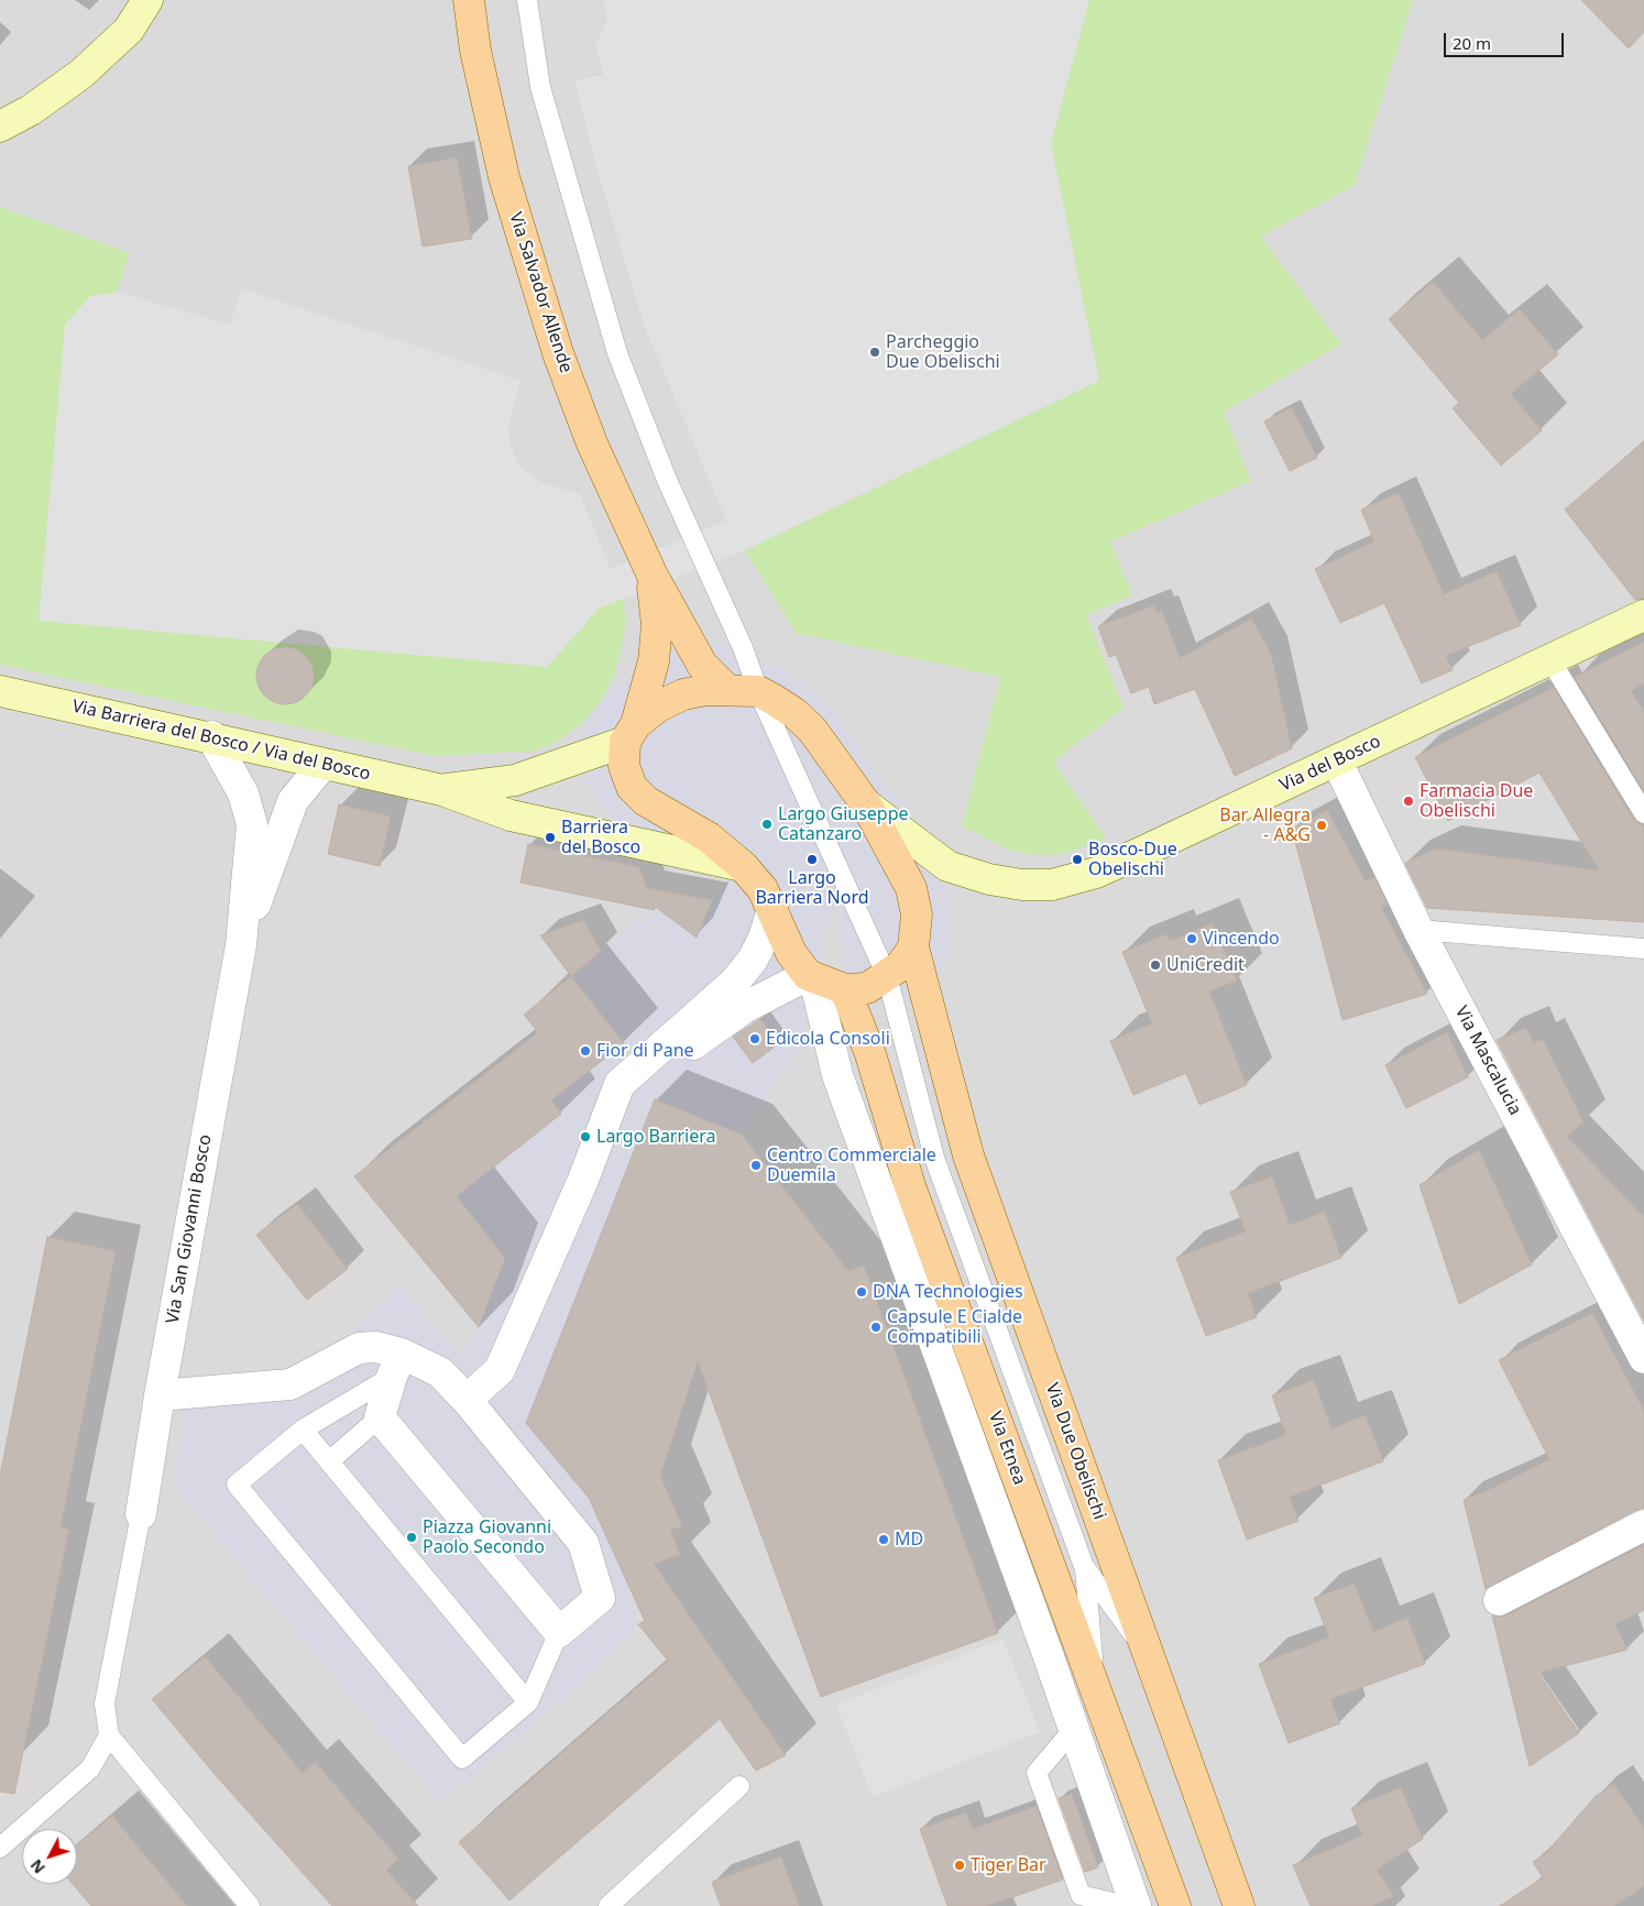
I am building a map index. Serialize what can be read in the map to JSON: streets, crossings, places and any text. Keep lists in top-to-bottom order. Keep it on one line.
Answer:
{"streets":{"main road":["Via Salvador Allende","Via Barriera del Bosco / Via del Bosco","Via del Bosco","Via Etnea","Via Due Obelischi"],"street":["Via Mascalucia","Via San Giovanni Bosco"]},"crossings":[["Via del Bosco","Via Mascalucia"]],"places":["Parcheggio Due Obelischi","Farmacia Due Obelischi","Largo Giuseppe Catanzaro","Bar Allegra - A&G","Barriera del Bosco","Largo Barriera Nord","Bosco-Due Obelischi","Vincendo","UniCredit","Edicola Consoli","Fior di Pane","Largo Barriera","Centro Commerciale Duemila","DNA Technologies","Capsule E Cialde Compatibili","Piazza Giovanni Paolo Secondo","MD","Tiger Bar"],"scale_bar":"20 m","north":"bottom left"}
